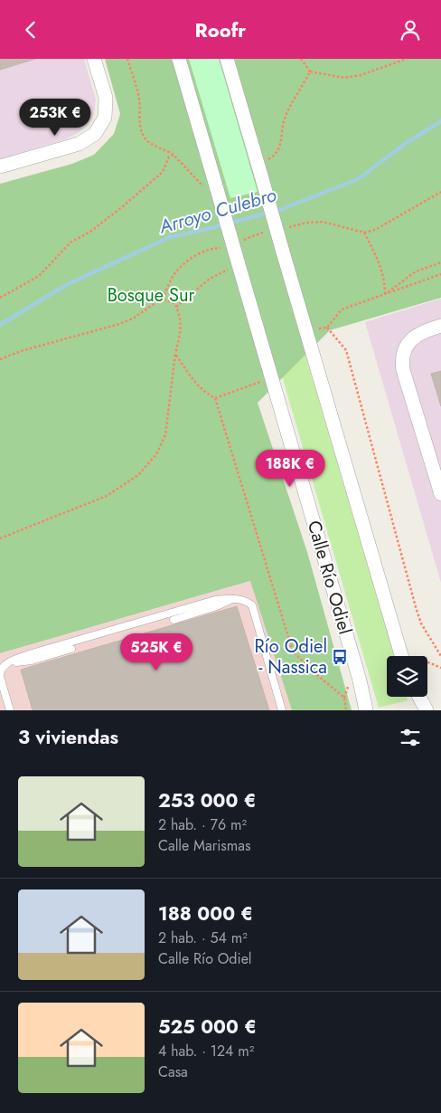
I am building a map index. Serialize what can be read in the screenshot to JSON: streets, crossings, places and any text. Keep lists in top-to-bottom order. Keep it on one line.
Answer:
{"streets":{"street":["Calle Río Odiel"]},"water":["Arroyo Culebro"],"parks":["Bosque Sur"],"places":{"bus stop":["Río Odiel - Nassica"]},"page":{"header":"Roofr","price":["253K €","188K €","525K €"],"heading":"3 viviendas","list":[{"name":"253 000 €","note":"2 hab. · 76 m² · Calle Marismas"},{"name":"188 000 €","note":"2 hab. · 54 m² · Calle Río Odiel"},{"name":"525 000 €","note":"4 hab. · 124 m² · Casa"}]}}
